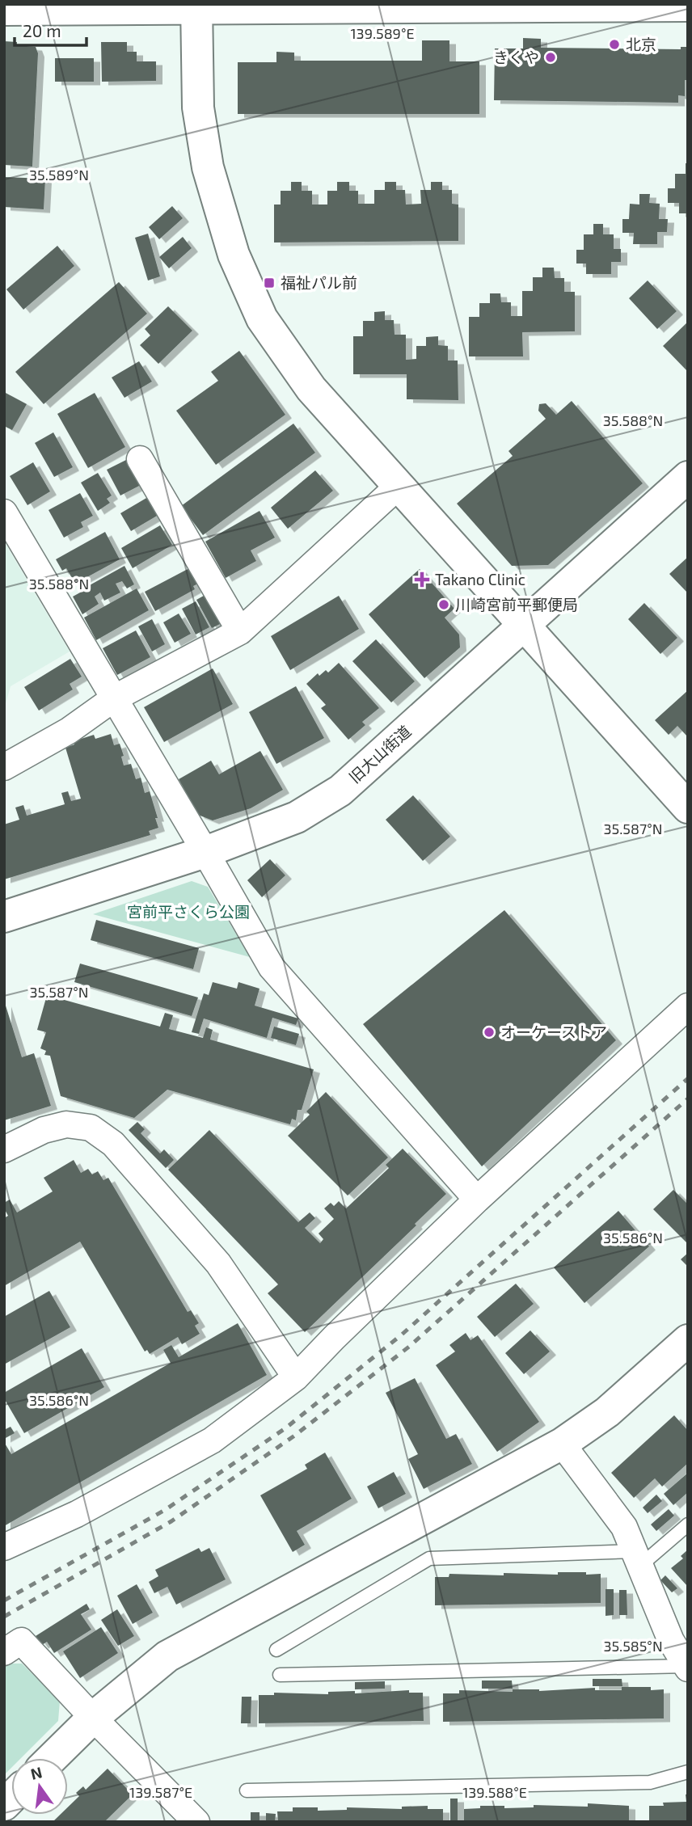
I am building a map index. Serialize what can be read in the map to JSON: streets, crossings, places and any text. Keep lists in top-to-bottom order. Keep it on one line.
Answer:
{"streets":{"street":["旧大山街道"]},"parks":["宮前平さくら公園"],"places":{"other":["北京","きくや","川崎宮前平郵便局","オーケーストア"],"transit":["福祉パル前"],"health":["Takano Clinic"]},"scale_bar":"20 m","north":"top","coordinates":["139.589°E","35.589°N","35.588°N","35.587°N","35.586°N","35.585°N","139.587°E","139.588°E"]}
